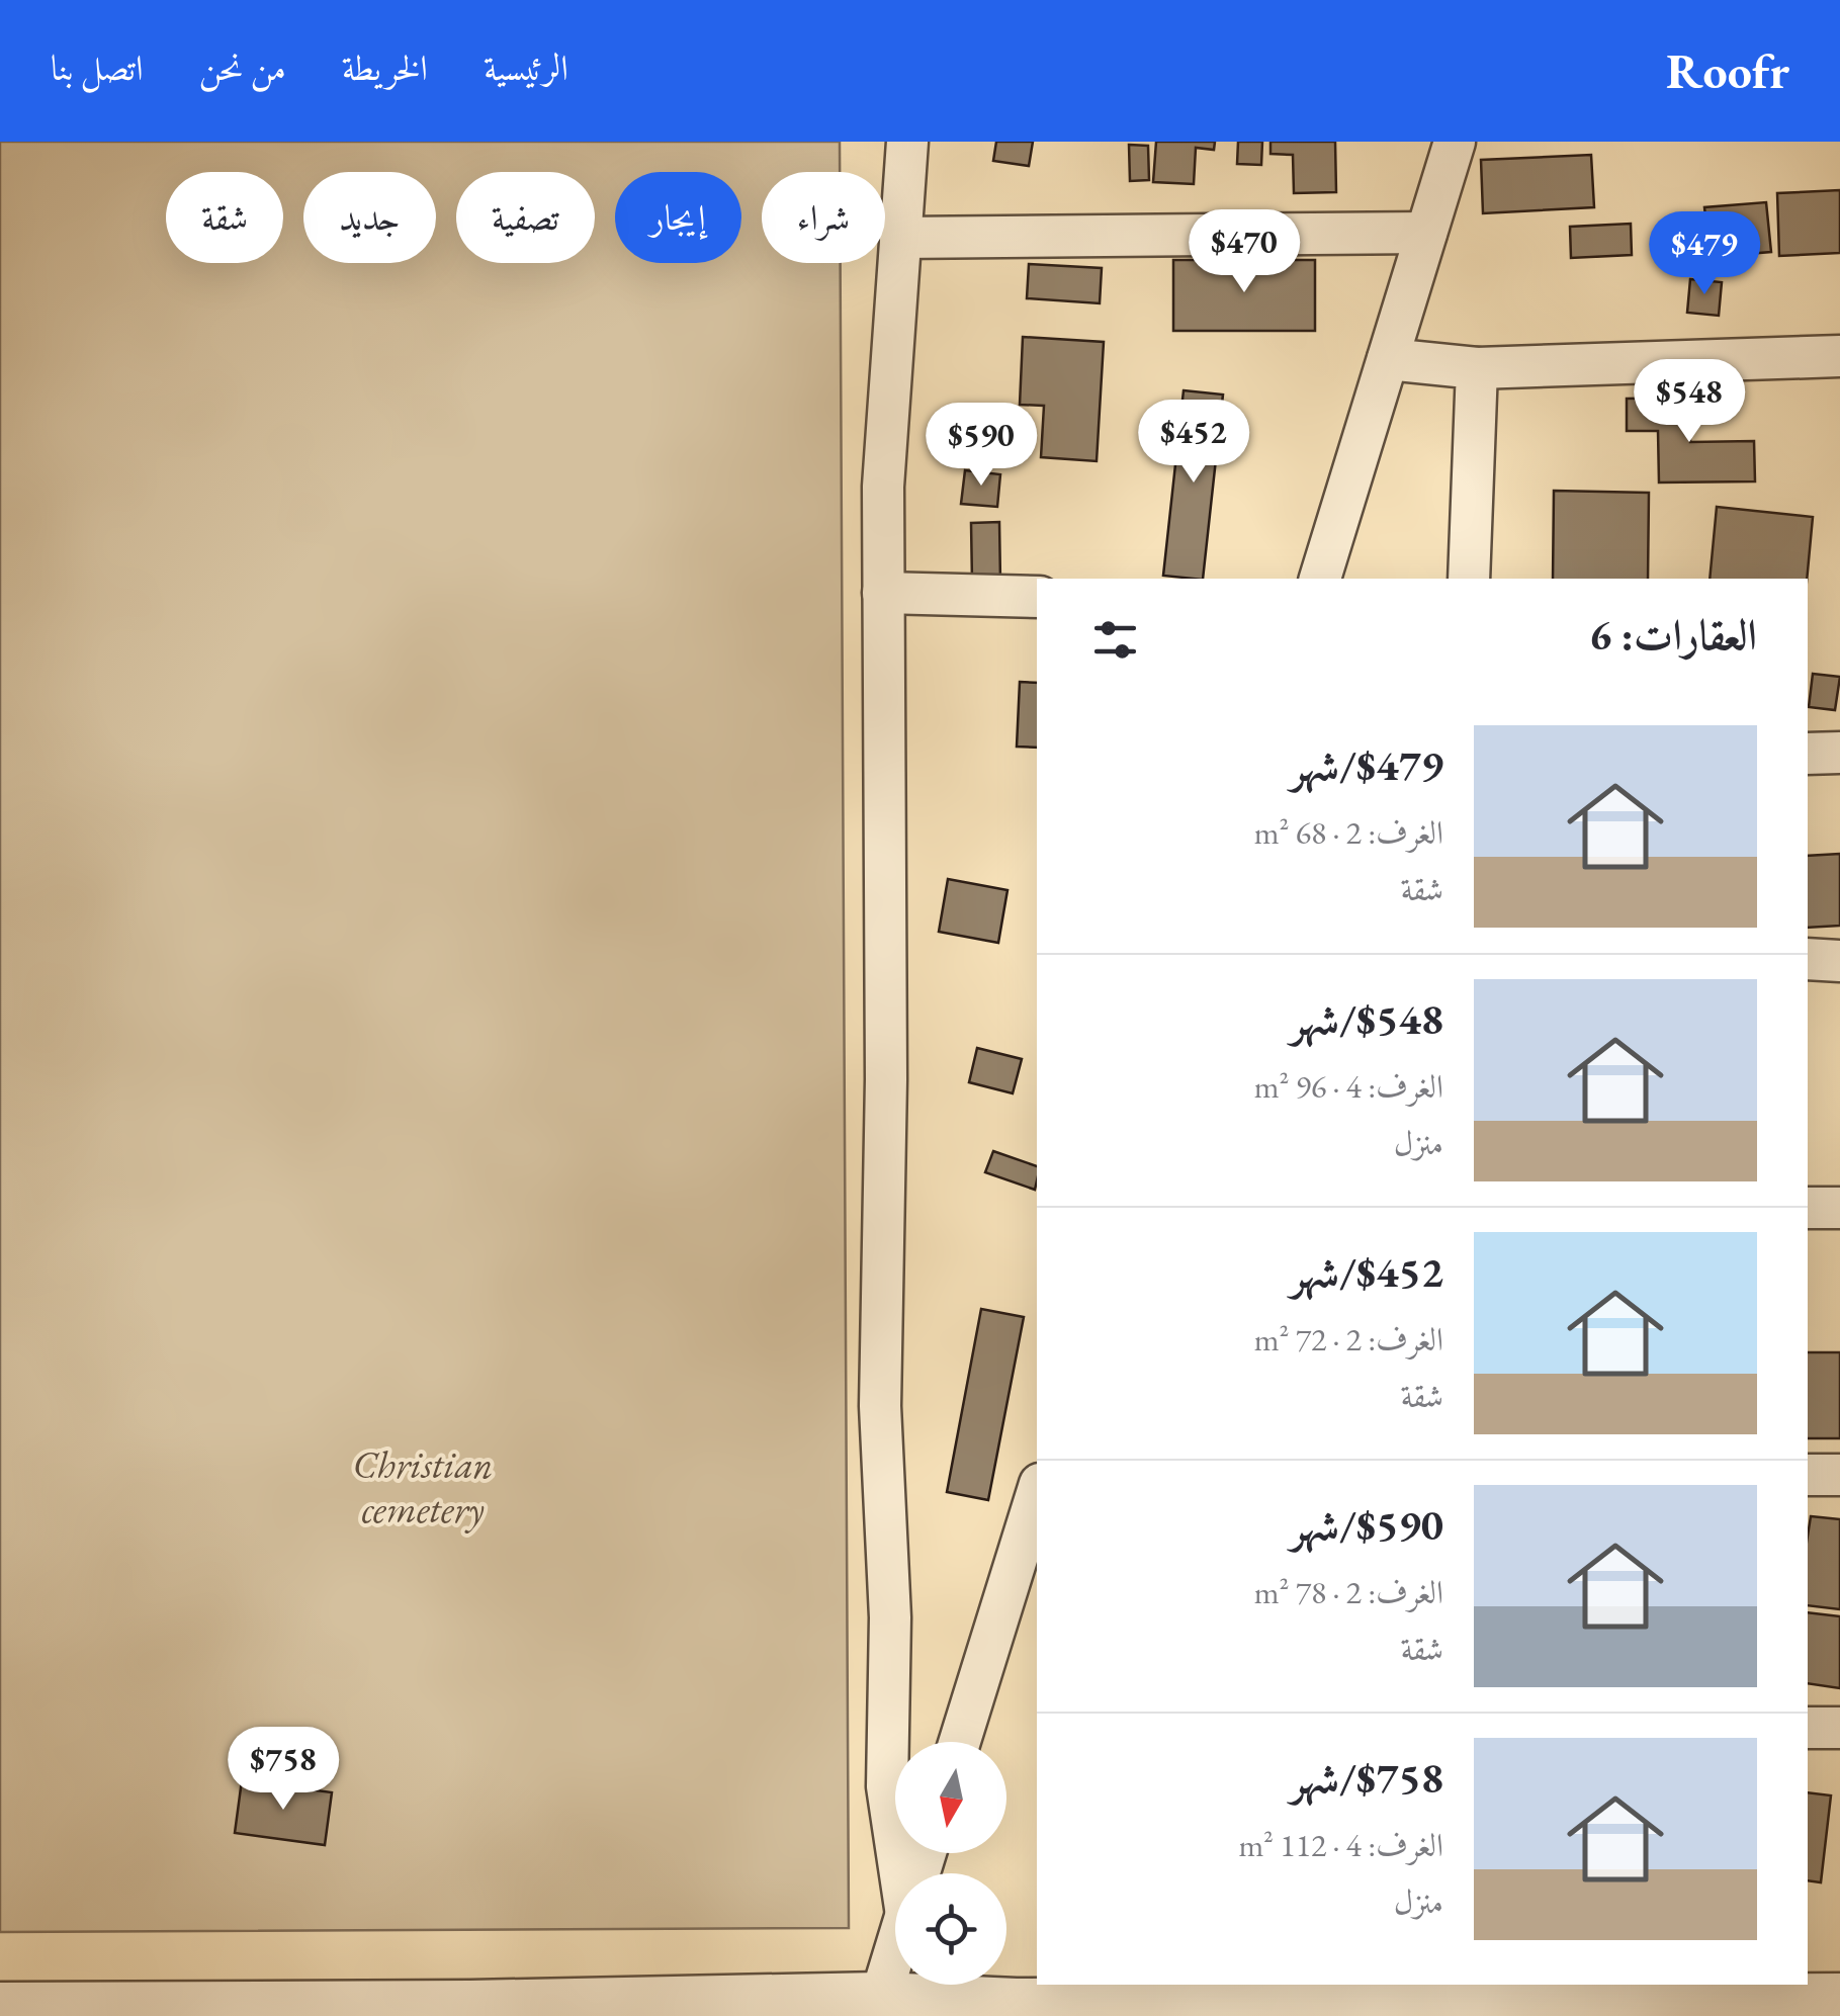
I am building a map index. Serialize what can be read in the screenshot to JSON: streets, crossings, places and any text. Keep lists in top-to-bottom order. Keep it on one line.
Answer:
{"parks":["Christian cemetery"],"north":"bottom","page":{"header":"Roofr","nav":["الرئيسية","الخريطة","من نحن","اتصل بنا"],"chip":["شراء","إيجار","تصفية","جديد","شقة"],"price":["$470","$479","$548","$452","$590","$758"],"heading":"العقارات: 6","list":[{"name":"$479/شهر","note":"الغرف: 2 · 68 m² · شقة"},{"name":"$548/شهر","note":"الغرف: 4 · 96 m² · منزل"},{"name":"$452/شهر","note":"الغرف: 2 · 72 m² · شقة"},{"name":"$590/شهر","note":"الغرف: 2 · 78 m² · شقة"},{"name":"$758/شهر","note":"الغرف: 4 · 112 m² · منزل"}]}}
